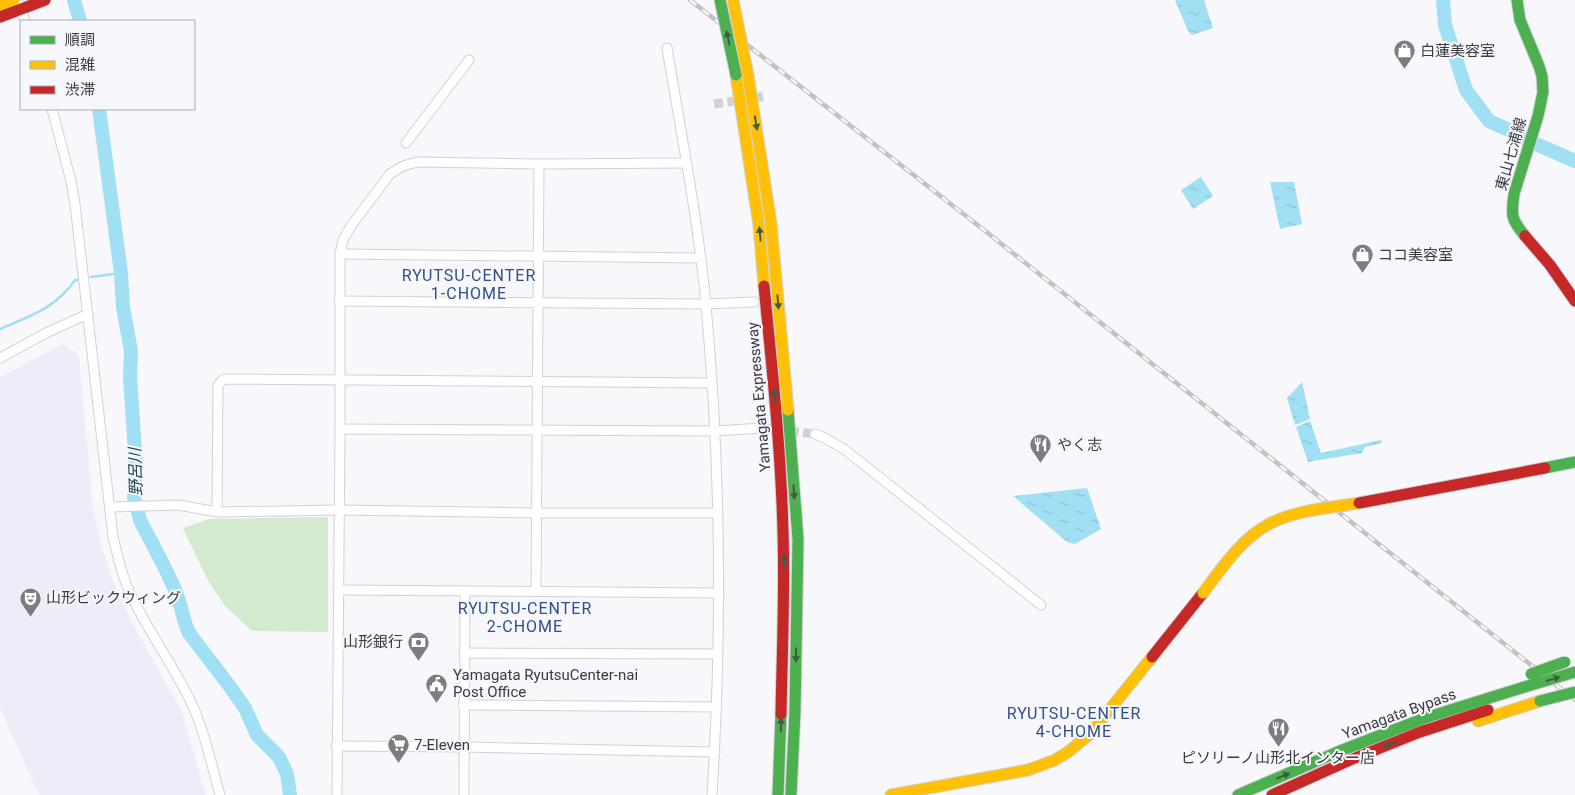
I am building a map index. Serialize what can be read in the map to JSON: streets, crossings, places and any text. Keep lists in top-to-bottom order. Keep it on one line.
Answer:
{"streets":{"main road":["東山七浦線","Yamagata Expressway","Yamagata Bypass"]},"districts":["RYUTSU-CENTER 1-CHOME","RYUTSU-CENTER 2-CHOME","RYUTSU-CENTER 4-CHOME"],"water":["野呂川"],"places":{"shop":["白蓮美容室","ココ美容室"],"restaurant":["やく志","ピソリーノ山形北インター店"],"theatre":["山形ビックウィング"],"bank":["山形銀行"],"public building":["Yamagata RyutsuCenter-nai Post Office"],"supermarket":["7-Eleven"]},"legend":["順調","混雑","渋滞"]}
